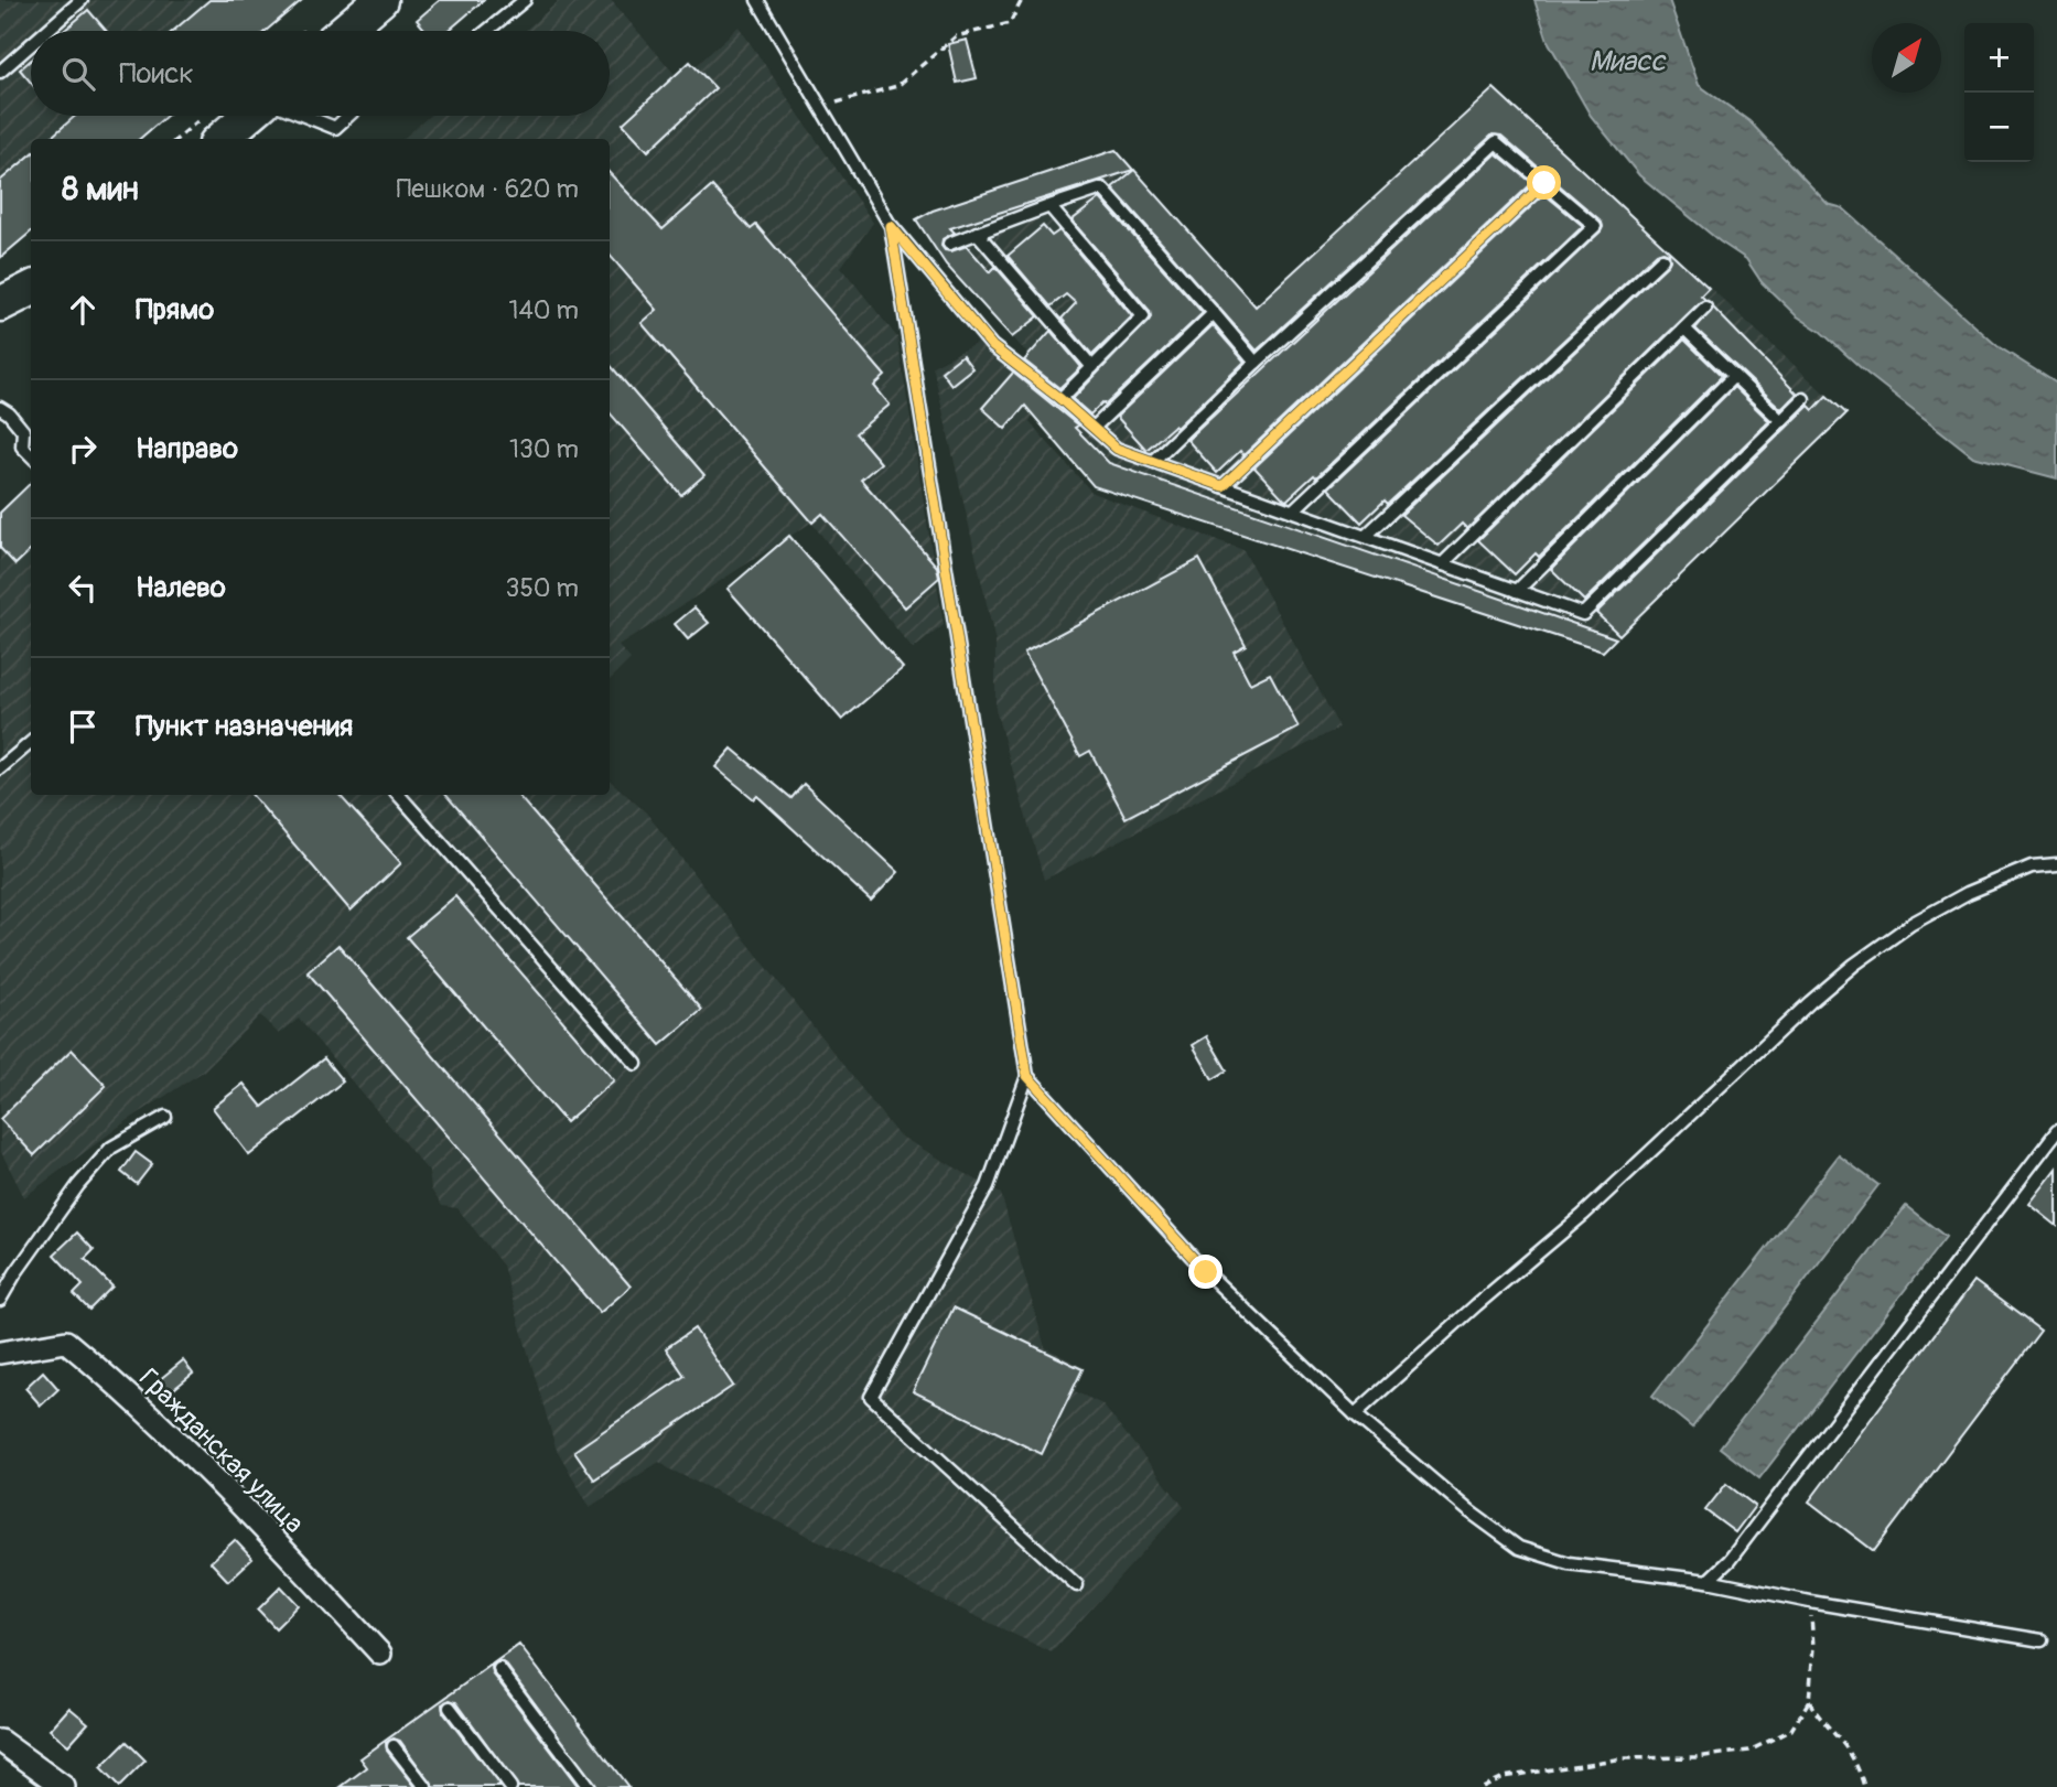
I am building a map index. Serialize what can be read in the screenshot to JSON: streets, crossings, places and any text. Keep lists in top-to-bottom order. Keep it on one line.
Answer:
{"streets":{"street":["Гражданская улица"]},"water":["Миасс"],"north":"top right","page":{"map_buttons":["+","−"],"search":"Поиск","heading":["8 мин","Пешком · 620 m"],"list":[["Прямо","140 m"],["Направо","130 m"],["Налево","350 m"],"Пункт назначения"]}}
